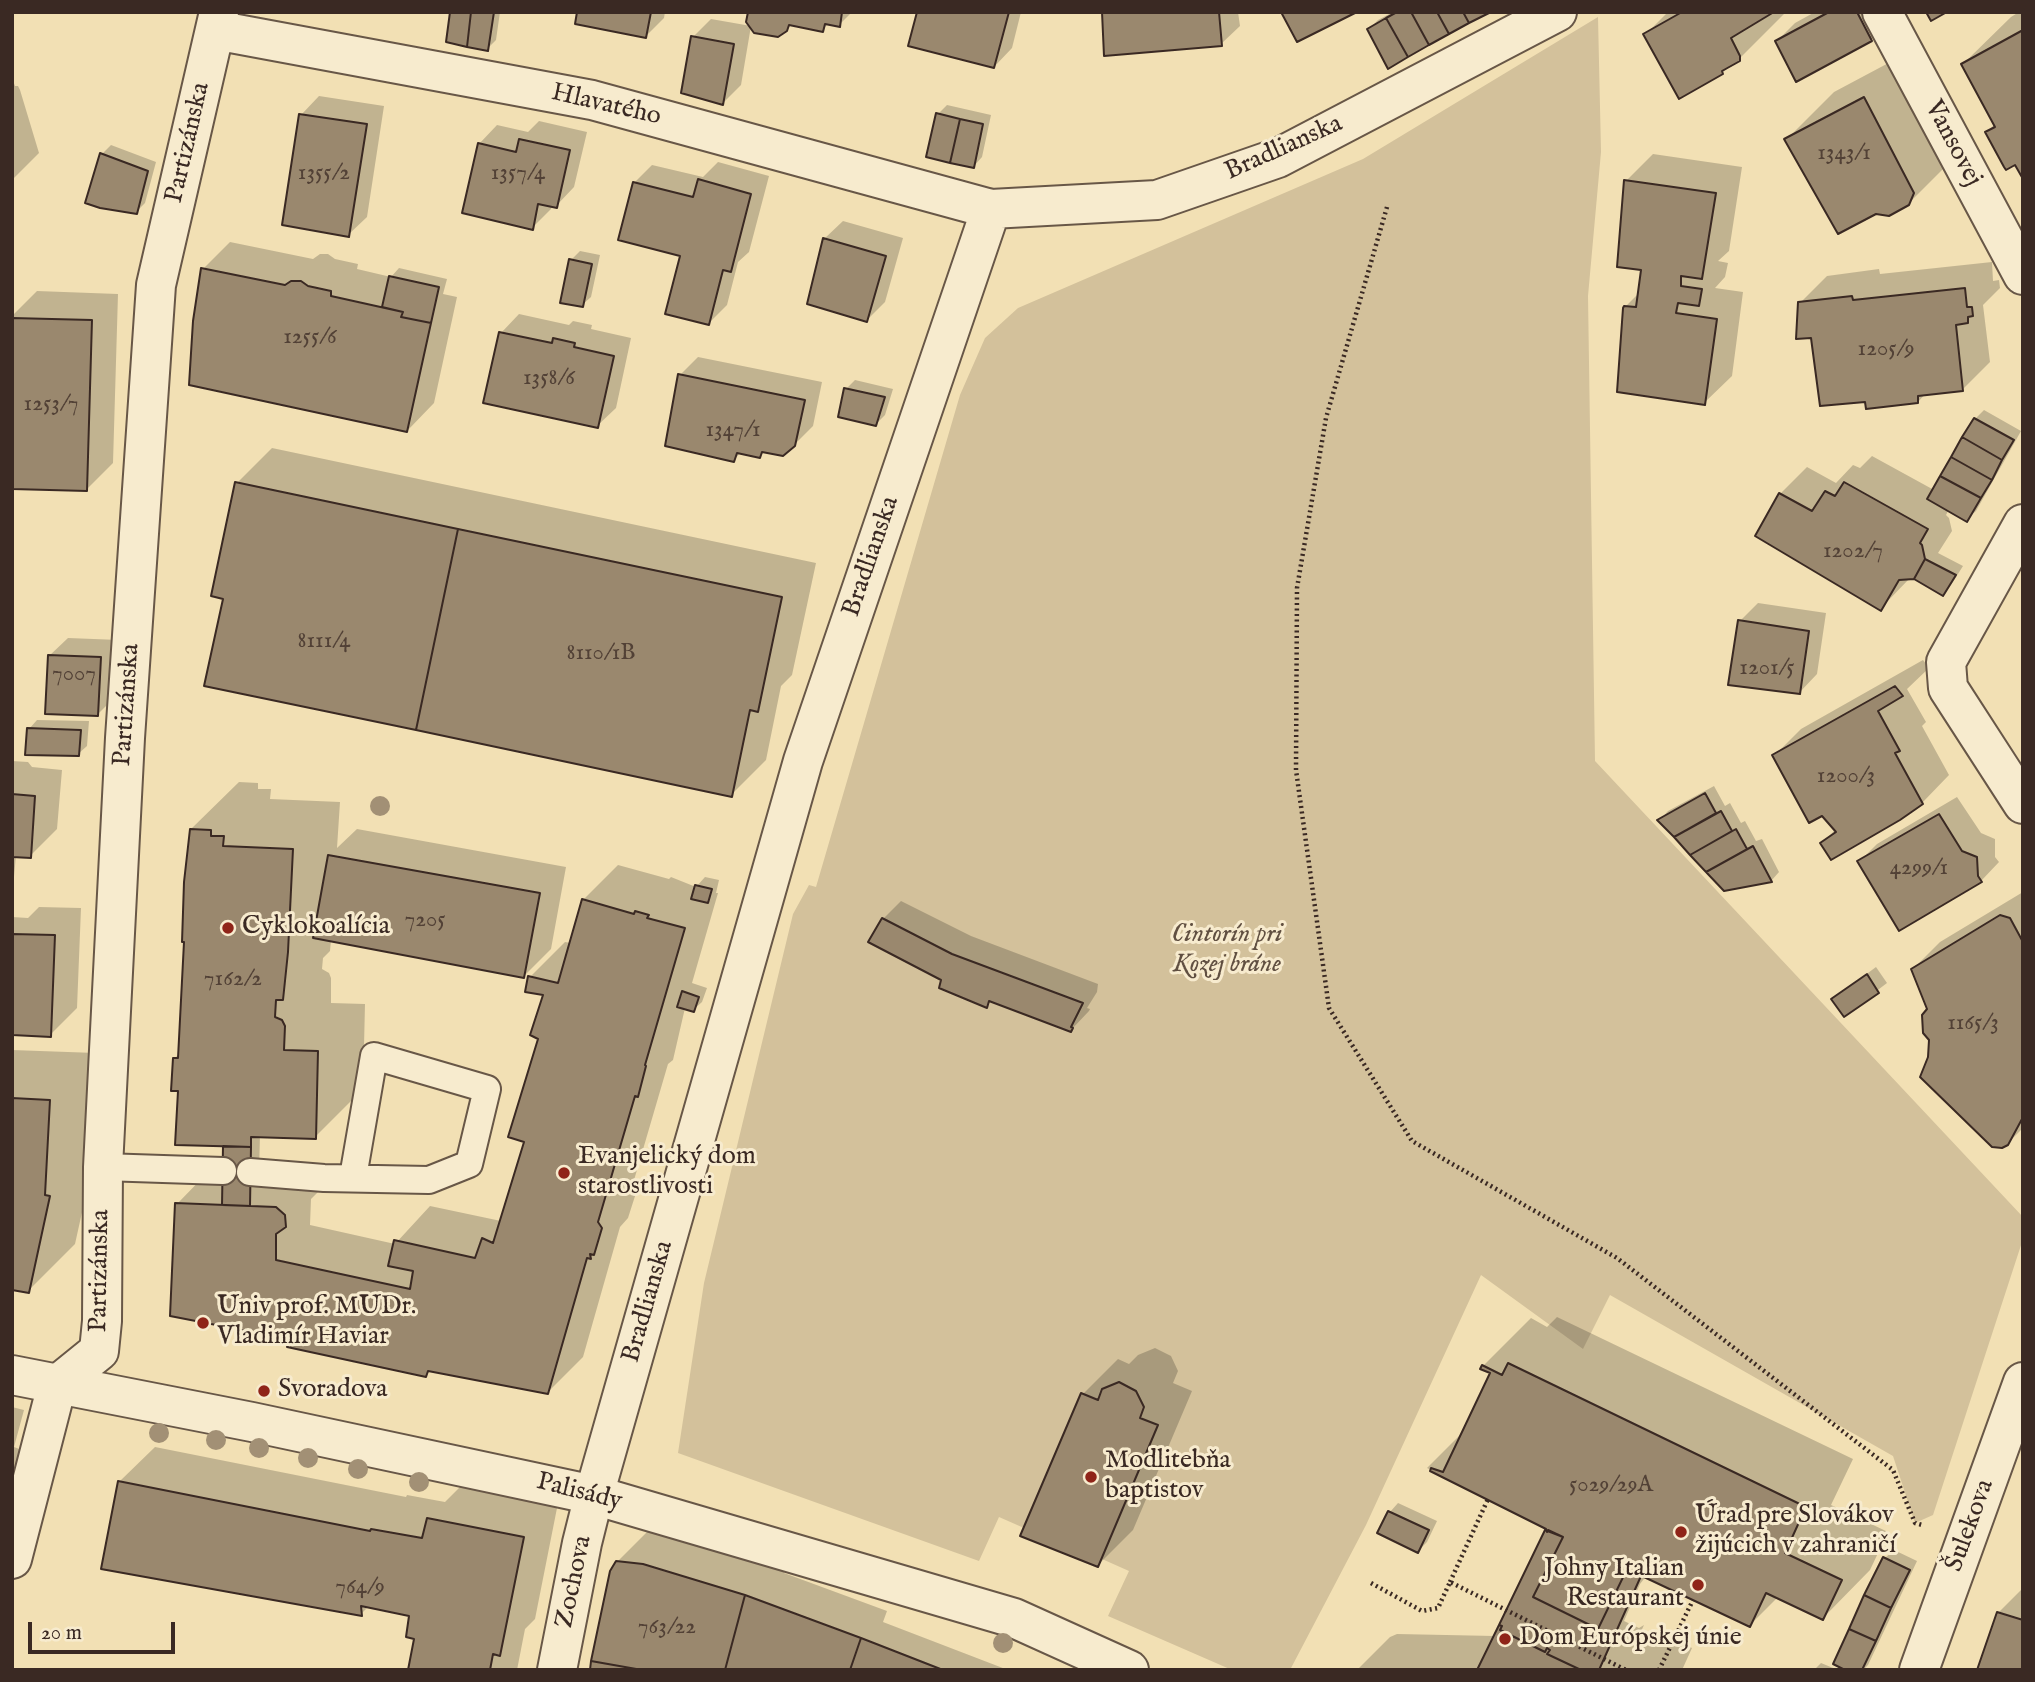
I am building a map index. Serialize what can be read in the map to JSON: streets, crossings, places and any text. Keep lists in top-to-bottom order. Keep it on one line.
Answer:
{"streets":{"street":["Hlavatého","Partizánska","Vansovej","Bradlianska","Palisády","Šulekova","Zochova"]},"crossings":[["Hlavatého","Partizánska"],["Hlavatého","Bradlianska"],["Partizánska","Palisády"],["Bradlianska","Palisády"],["Bradlianska","Zochova"],["Palisády","Zochova"]],"parks":["Cintorín pri Kozej bráne"],"places":["Cyklokoalícia","Evanjelický dom starostlivosti","Univ prof. MUDr. Vladimír Haviar","Svoradova","Modlitebňa baptistov","Úrad pre Slovákov žijúcich v zahraničí","Johny Italian Restaurant","Dom Európskej únie"],"house_numbers":["1343/1","1355/2","1357/4","1255/6","1205/9","1358/6","1253/7","1347/1","1202/7","8111/4","8110/1B","1201/5","7007","1200/3","4299/1","7205","7162/2","1165/3","5029/29A","764/9","763/22"],"scale_bar":"20 m"}
